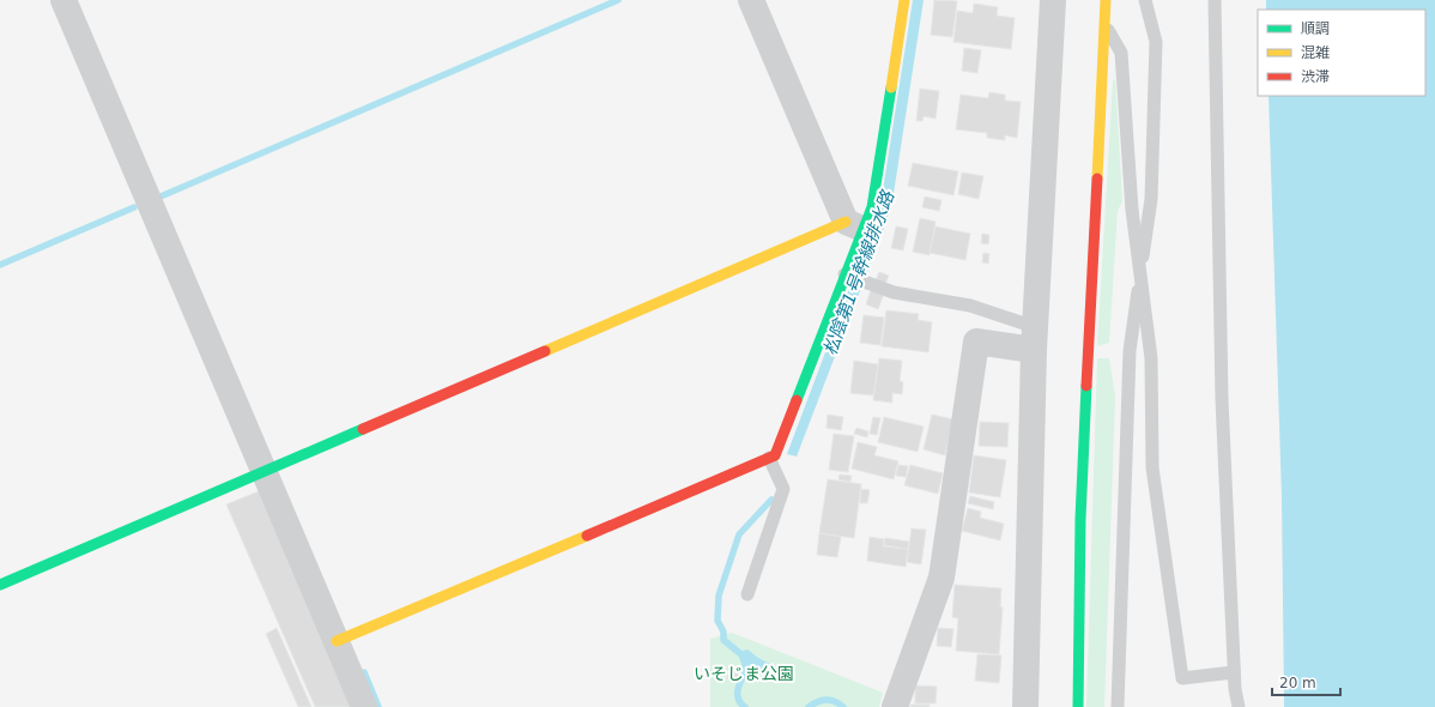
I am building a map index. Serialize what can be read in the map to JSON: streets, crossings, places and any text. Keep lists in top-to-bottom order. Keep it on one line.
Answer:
{"water":["松陰第1号幹線排水路"],"parks":["いそじま公園"],"legend":["順調","混雑","渋滞"],"scale_bar":"20 m"}
